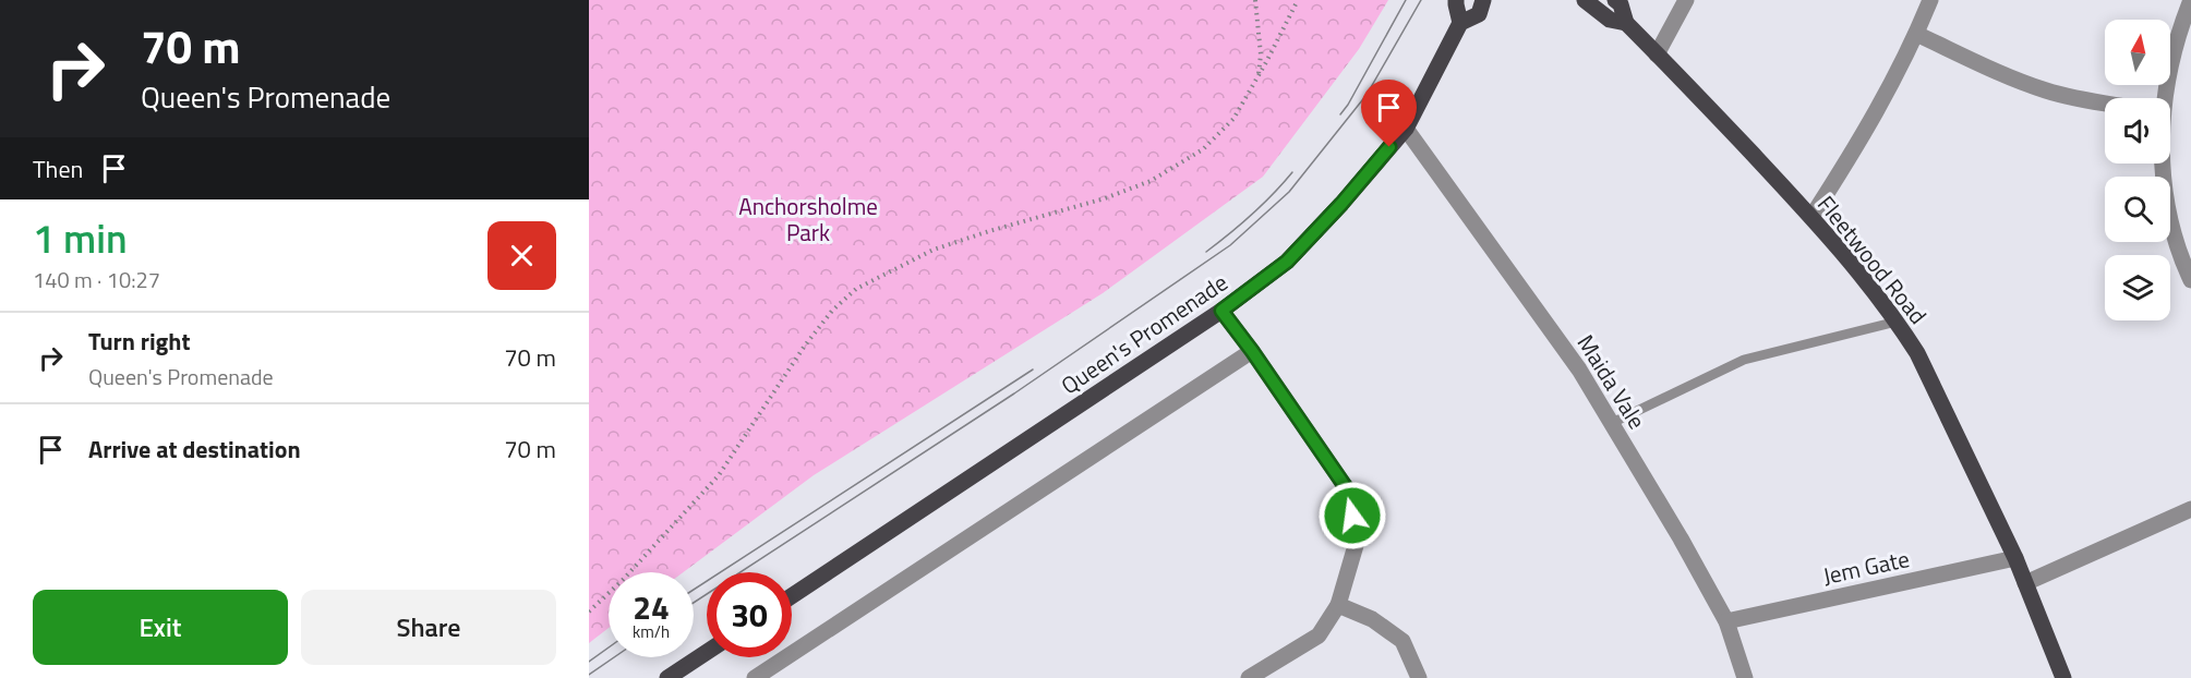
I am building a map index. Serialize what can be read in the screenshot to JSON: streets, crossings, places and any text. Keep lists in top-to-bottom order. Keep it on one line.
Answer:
{"streets":{"main road":["Fleetwood Road","Queen's Promenade"],"street":["Maida Vale","Jem Gate"]},"crossings":[["Fleetwood Road","Jem Gate"],["Queen's Promenade","Maida Vale"],["Maida Vale","Jem Gate"]],"parks":["Anchorsholme Park"],"north":"top","page":{"turn":["70 m","Queen's Promenade"],"then":"Then","heading":["1 min","140 m · 10:27"],"list":[{"name":"Turn right","note":"Queen's Promenade","value":"70 m"},{"name":"Arrive at destination","value":"70 m"}],"speed":"24 km/h","limit":"30","buttons":["Exit","Share"]}}
